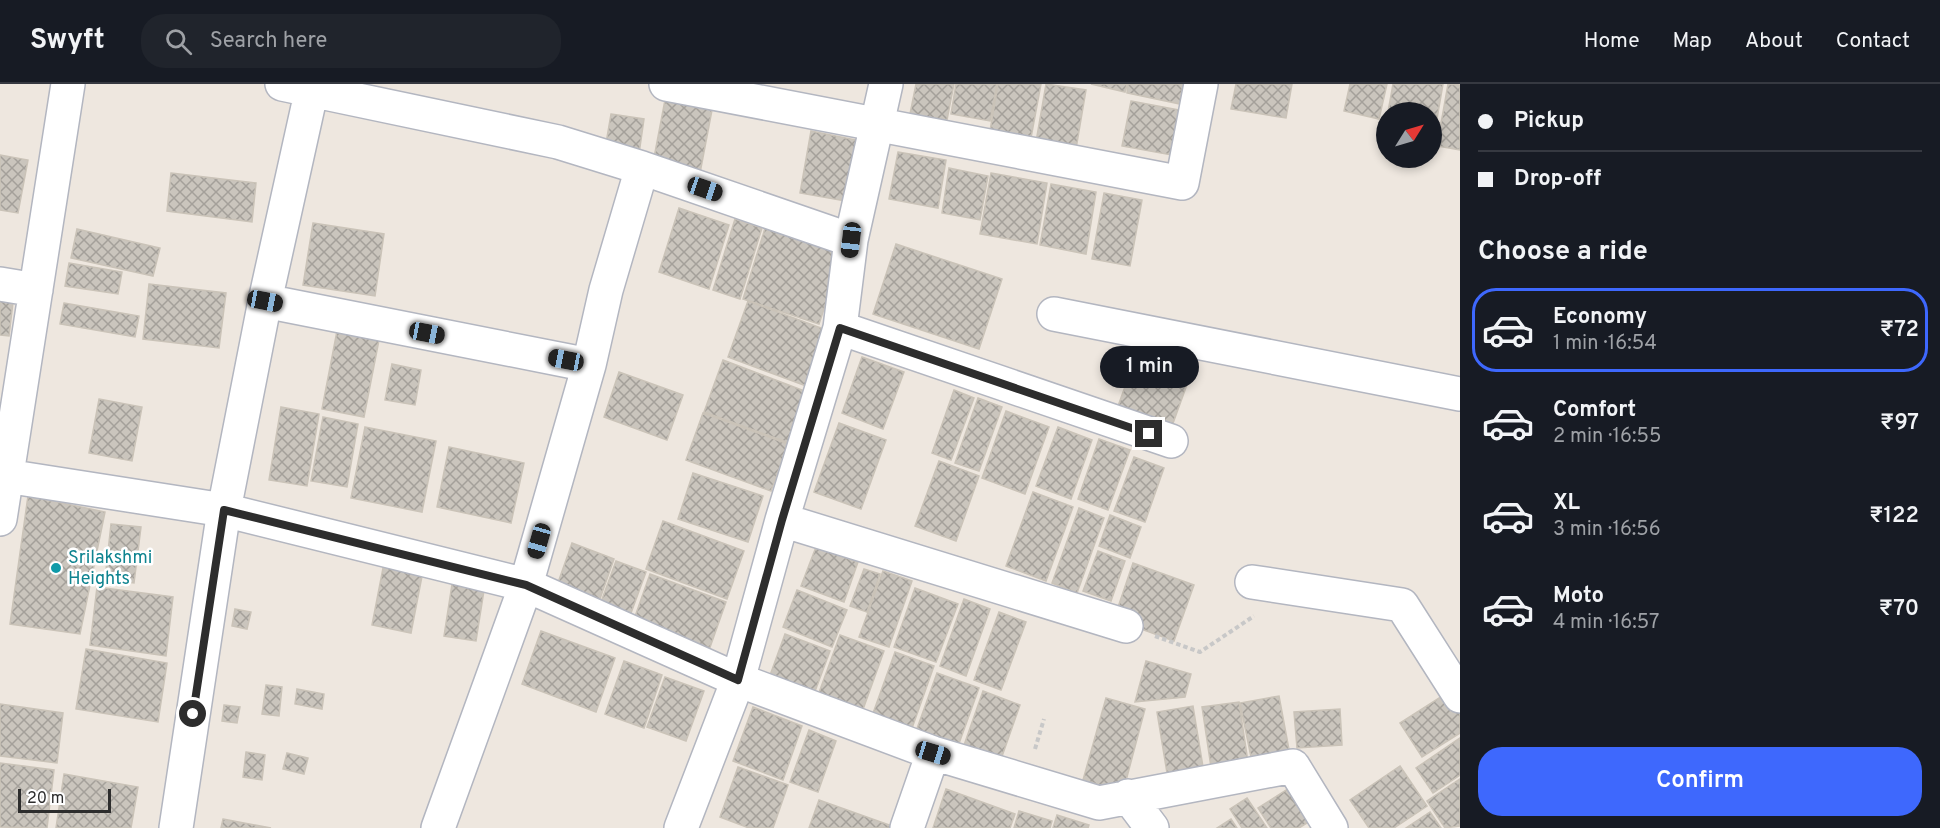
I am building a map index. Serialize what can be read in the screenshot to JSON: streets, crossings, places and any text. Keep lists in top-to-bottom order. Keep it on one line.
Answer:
{"places":["Srilakshmi Heights"],"scale_bar":"20 m","north":"top right","page":{"header":"Swyft","search":"Search here","nav":["Home","Map","About","Contact"],"banner":["Pickup","Drop-off"],"heading":"Choose a ride","list":[{"name":"Economy","note":"1 min · 16:54","value":"₹72"},{"name":"Comfort","note":"2 min · 16:55","value":"₹97"},{"name":"XL","note":"3 min · 16:56","value":"₹122"},{"name":"Moto","note":"4 min · 16:57","value":"₹70"}],"bubble":"1 min","buttons":"Confirm","scale":"20 m"}}
